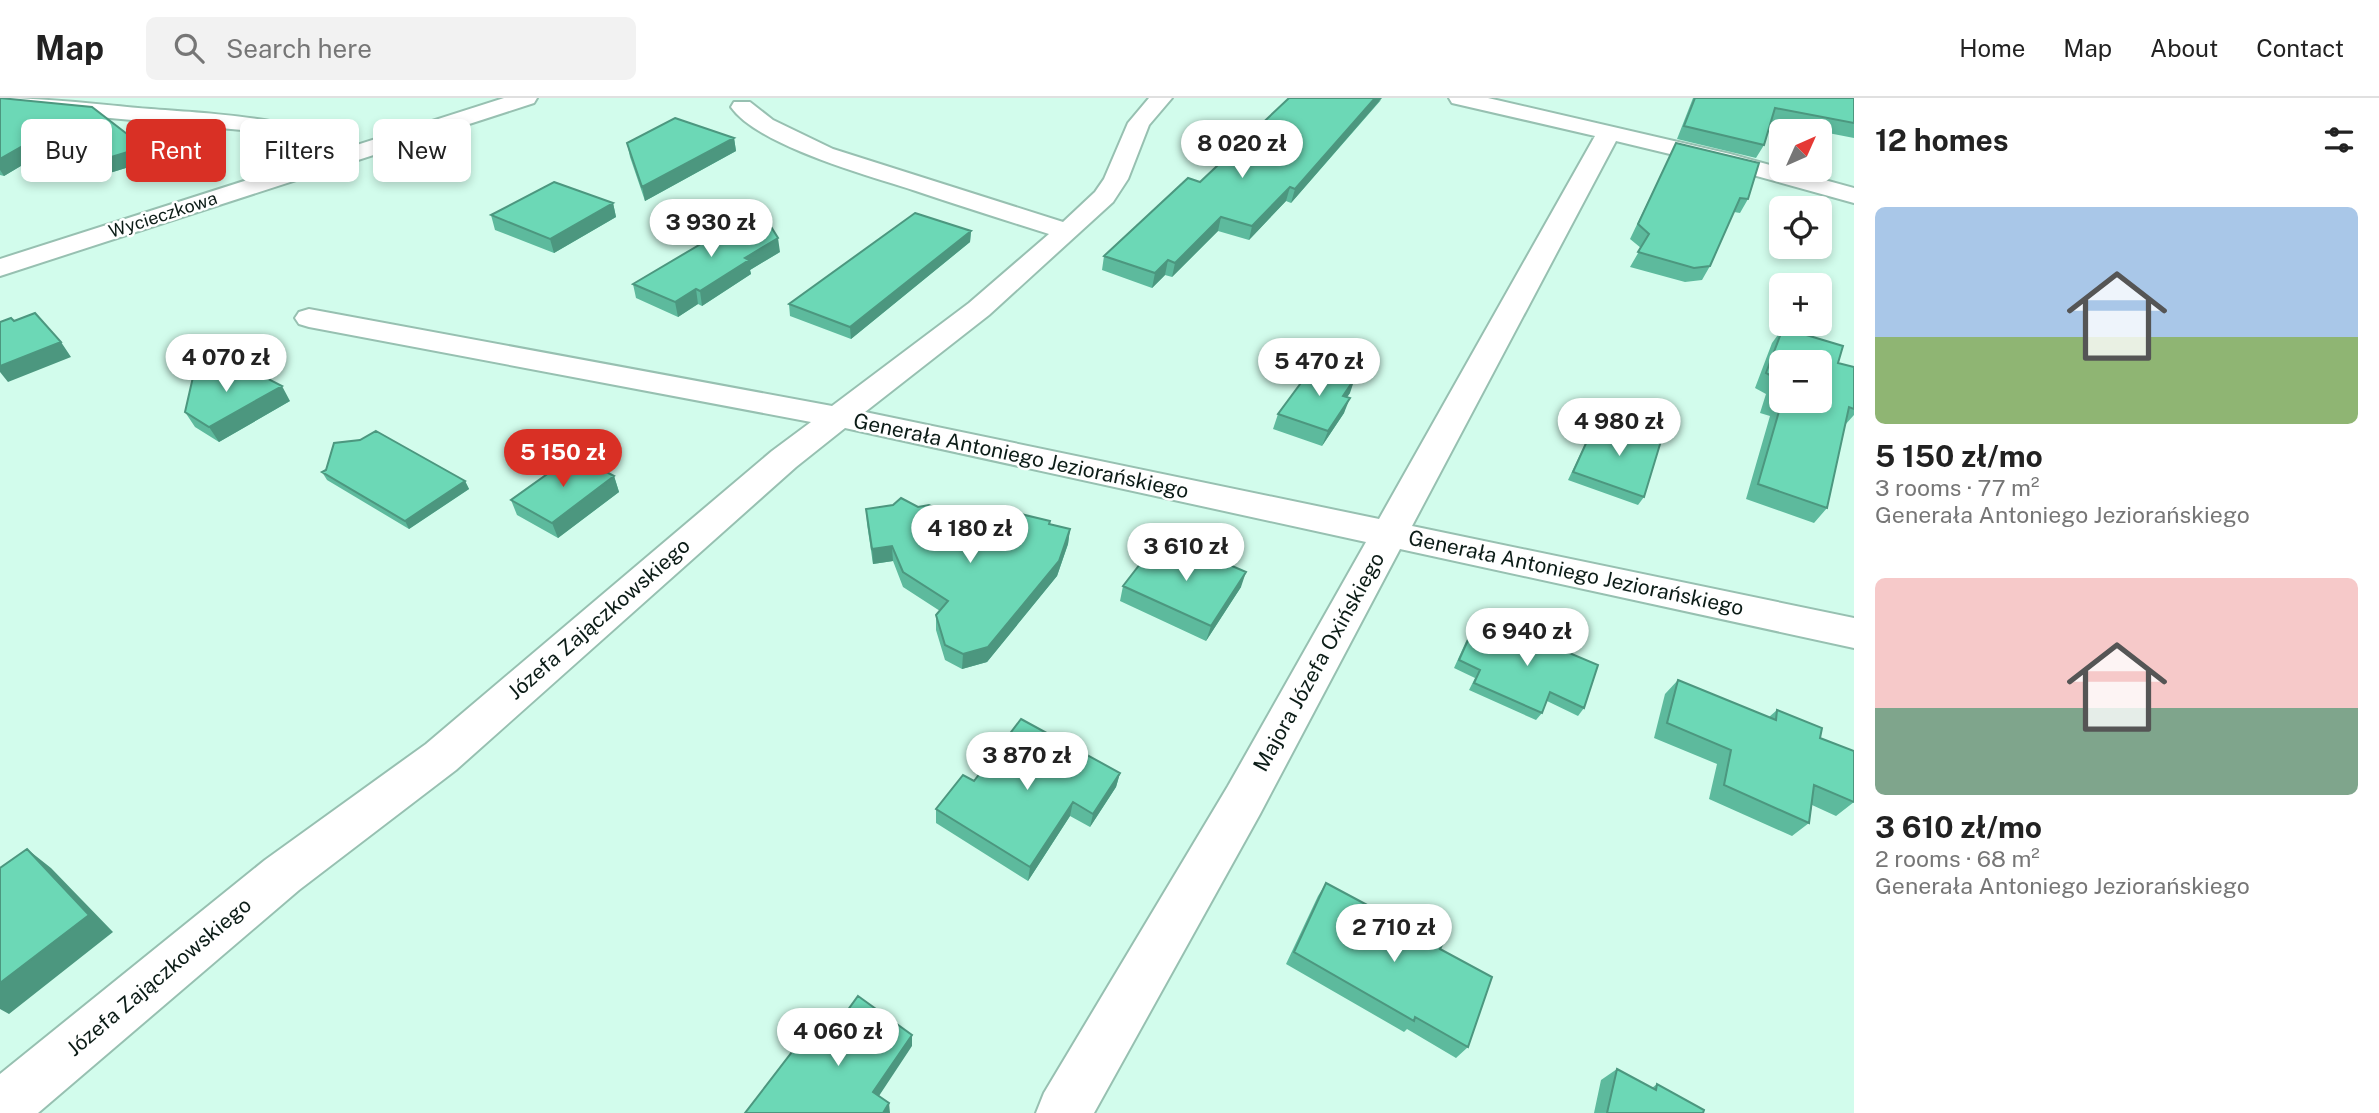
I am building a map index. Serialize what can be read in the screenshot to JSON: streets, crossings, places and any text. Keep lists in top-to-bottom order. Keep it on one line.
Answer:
{"streets":{"street":["Wycieczkowa","Generała Antoniego Jeziorańskiego","Józefa Zajączkowskiego","Majora Józefa Oxińskiego"]},"crossings":[["Generała Antoniego Jeziorańskiego","Józefa Zajączkowskiego"],["Generała Antoniego Jeziorańskiego","Majora Józefa Oxińskiego"]],"north":"top right","page":{"header":"Map","search":"Search here","nav":["Home","Map","About","Contact"],"heading":"12 homes","map_buttons":["+","−"],"chip":["Buy","Rent","Filters","New"],"price":["8 020 zł","3 930 zł","4 070 zł","5 470 zł","4 980 zł","5 150 zł","4 180 zł","3 610 zł","6 940 zł","3 870 zł","2 710 zł","4 060 zł"],"list":[{"name":"5 150 zł/mo","note":"3 rooms · 77 m² · Generała Antoniego Jeziorańskiego"},{"name":"3 610 zł/mo","note":"2 rooms · 68 m² · Generała Antoniego Jeziorańskiego"}]}}
